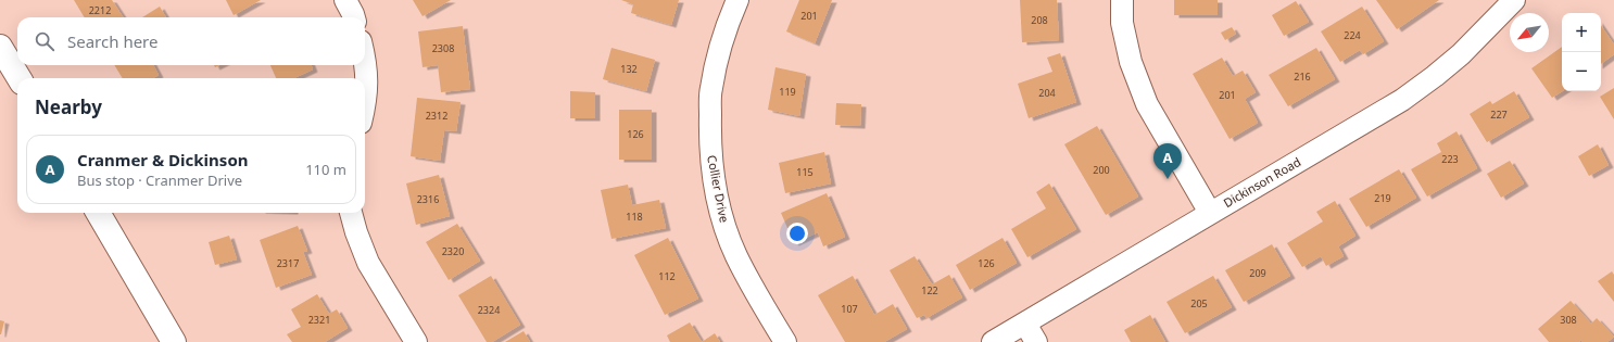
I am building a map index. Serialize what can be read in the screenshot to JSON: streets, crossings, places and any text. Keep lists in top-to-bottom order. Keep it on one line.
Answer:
{"streets":{"street":["Dickinson Road","Collier Drive"]},"house_numbers":["2212","201","208","224","2308","132","216","119","204","201","227","2312","126","223","200","115","219","2316","118","2320","2317","126","209","112","122","205","107","2324","2321","308"],"north":"bottom left","page":{"map_buttons":["+","−"],"search":"Search here","heading":"Nearby","list":[{"mark":"A","name":"Cranmer & Dickinson","note":"Bus stop · Cranmer Drive","value":"110 m"}],"pins":"A"}}
